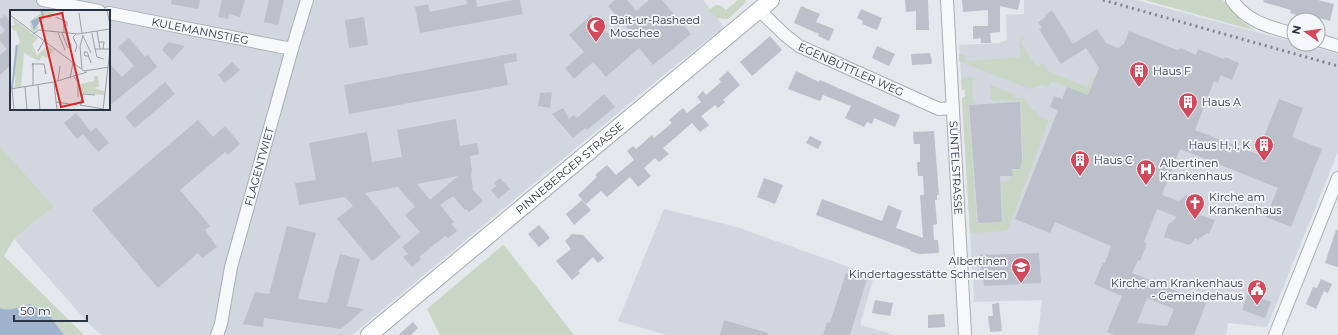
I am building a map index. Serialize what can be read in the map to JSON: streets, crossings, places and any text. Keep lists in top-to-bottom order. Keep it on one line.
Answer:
{"streets":{"main road":["PINNEBERGER STRASSE"],"street":["KULEMANNSTIEG","EGENBÜTTLER WEG","FLAGENTWIET","SÜNTELSTRASSE"]},"crossings":[["KULEMANNSTIEG","FLAGENTWIET"],["EGENBÜTTLER WEG","PINNEBERGER STRASSE"],["EGENBÜTTLER WEG","SÜNTELSTRASSE"]],"places":{"mosque":["Bait-ur-Rasheed Moschee"],"building":["Haus F","Haus A","Haus H, I, K","Haus C"],"hospital":["Albertinen Krankenhaus"],"church":["Kirche am Krankenhaus"],"school or university":["Albertinen Kindertagesstätte Schnelsen"],"public building":["Kirche am Krankenhaus - Gemeindehaus"]},"scale_bar":"50 m","north":"left"}
